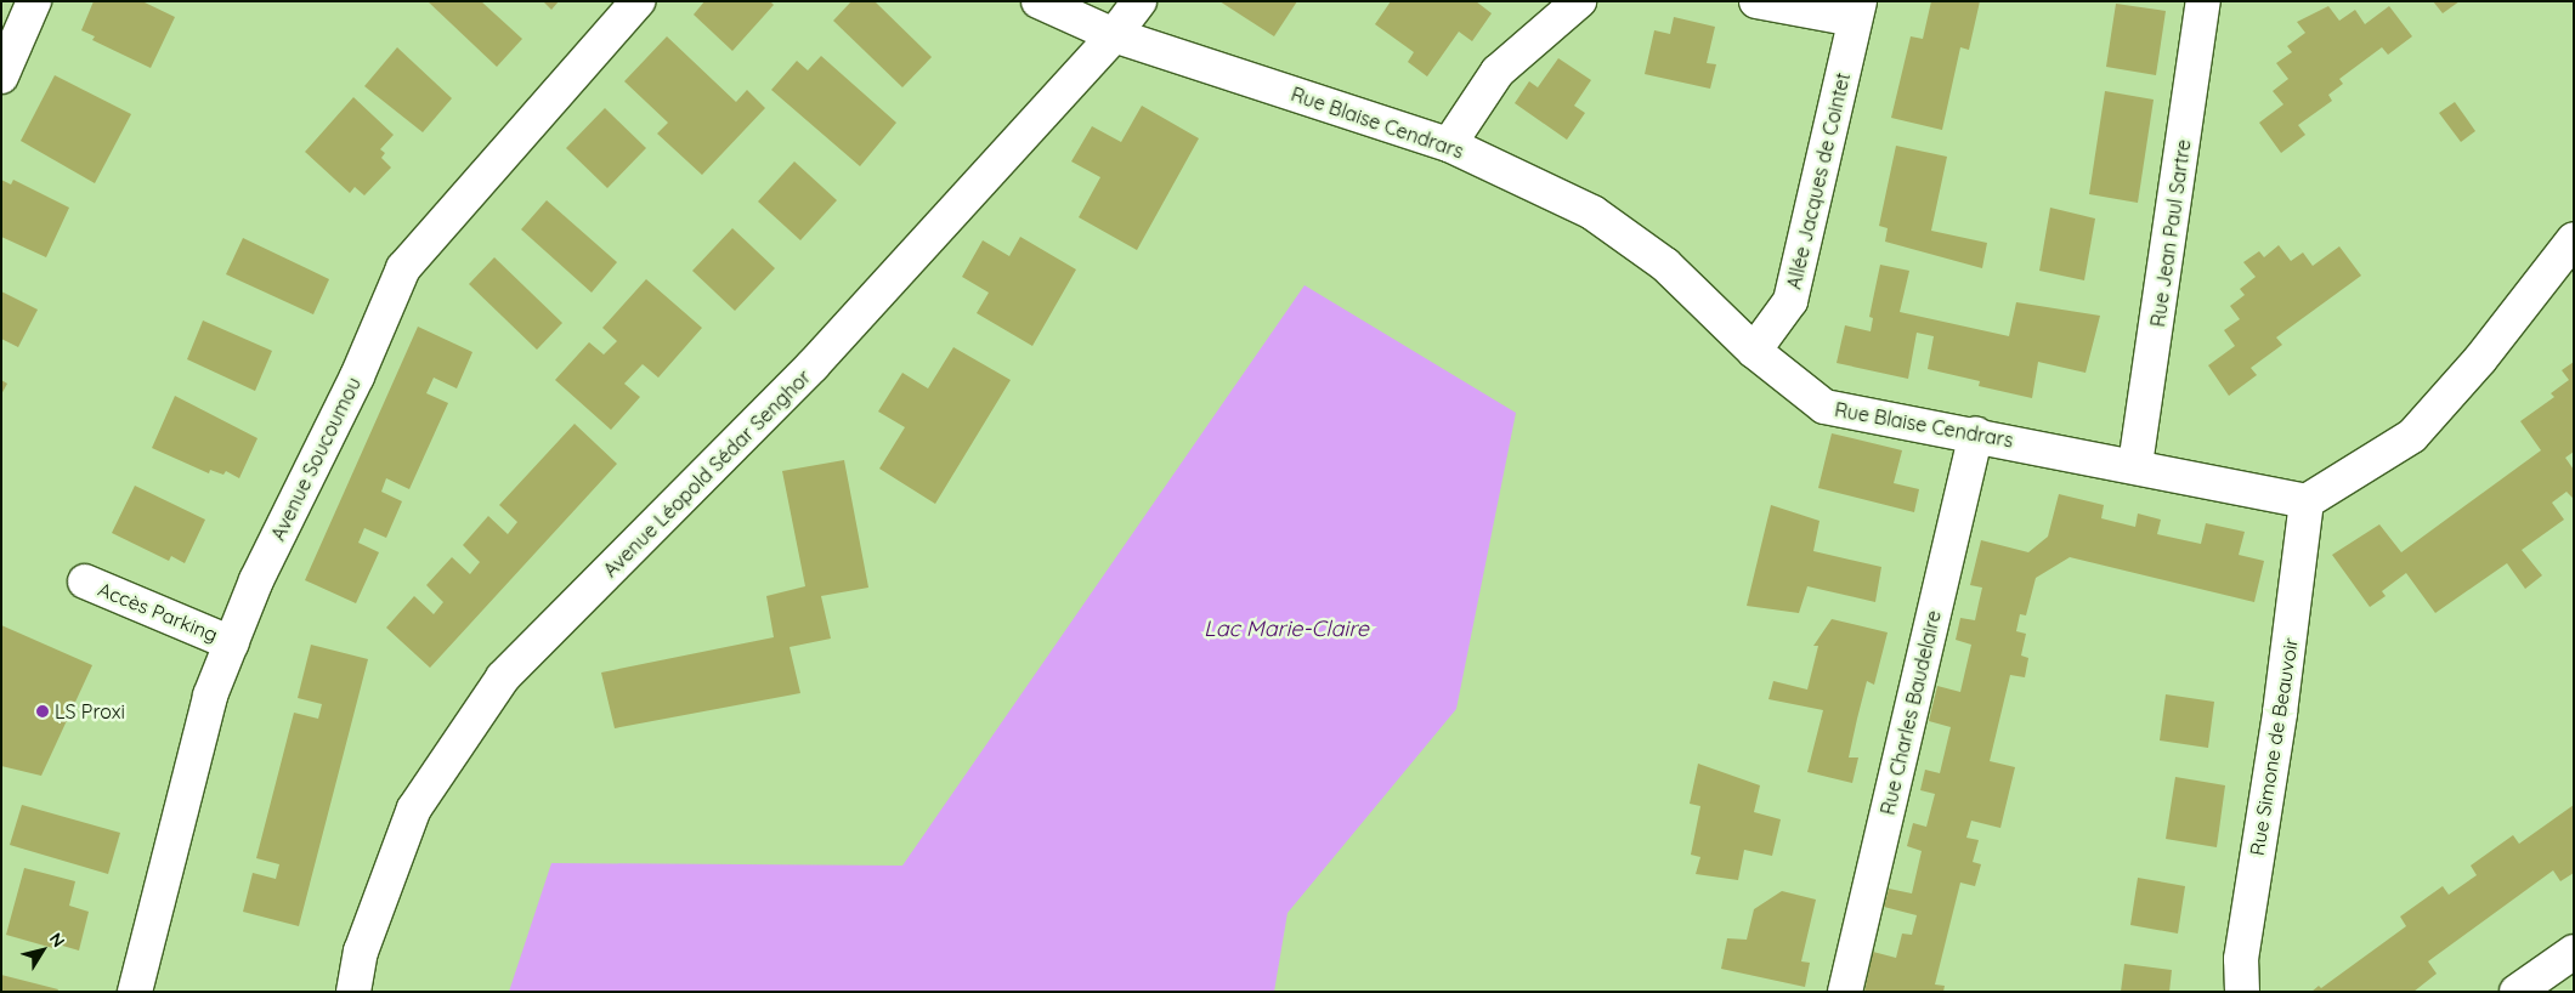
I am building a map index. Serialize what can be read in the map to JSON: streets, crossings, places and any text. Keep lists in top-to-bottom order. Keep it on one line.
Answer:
{"streets":{"street":["Rue Blaise Cendrars","Allée Jacques de Cointet","Rue Jean Paul Sartre","Avenue Soucoumou","Avenue Léopold Sédar Senghor","Accès Parking","Rue Charles Baudelaire","Rue Simone de Beauvoir"]},"crossings":[["Rue Blaise Cendrars","Allée Jacques de Cointet"],["Rue Blaise Cendrars","Rue Jean Paul Sartre"],["Rue Blaise Cendrars","Avenue Léopold Sédar Senghor"],["Rue Blaise Cendrars","Rue Charles Baudelaire"],["Rue Blaise Cendrars","Rue Simone de Beauvoir"],["Avenue Soucoumou","Accès Parking"]],"water":["Lac Marie-Claire"],"places":["LS Proxi"],"north":"top right"}
